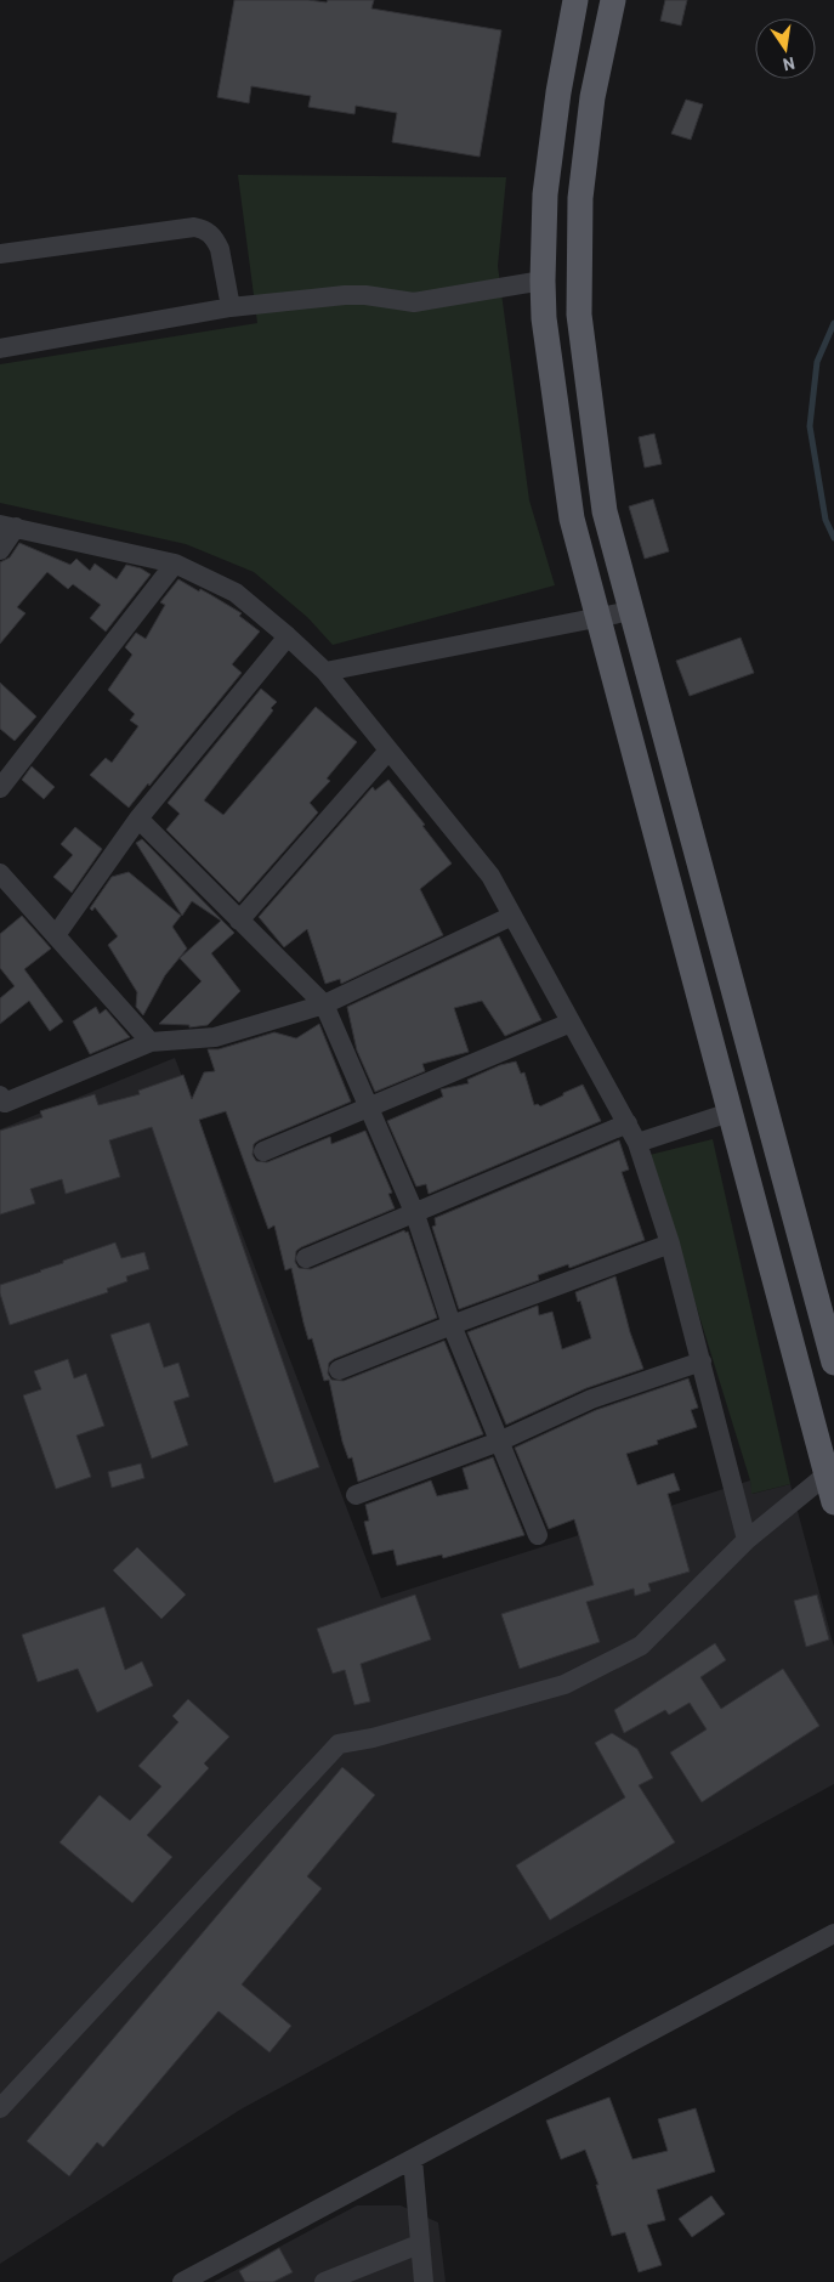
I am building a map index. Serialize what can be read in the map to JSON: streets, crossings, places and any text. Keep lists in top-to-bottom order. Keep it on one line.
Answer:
{"north":"bottom"}
